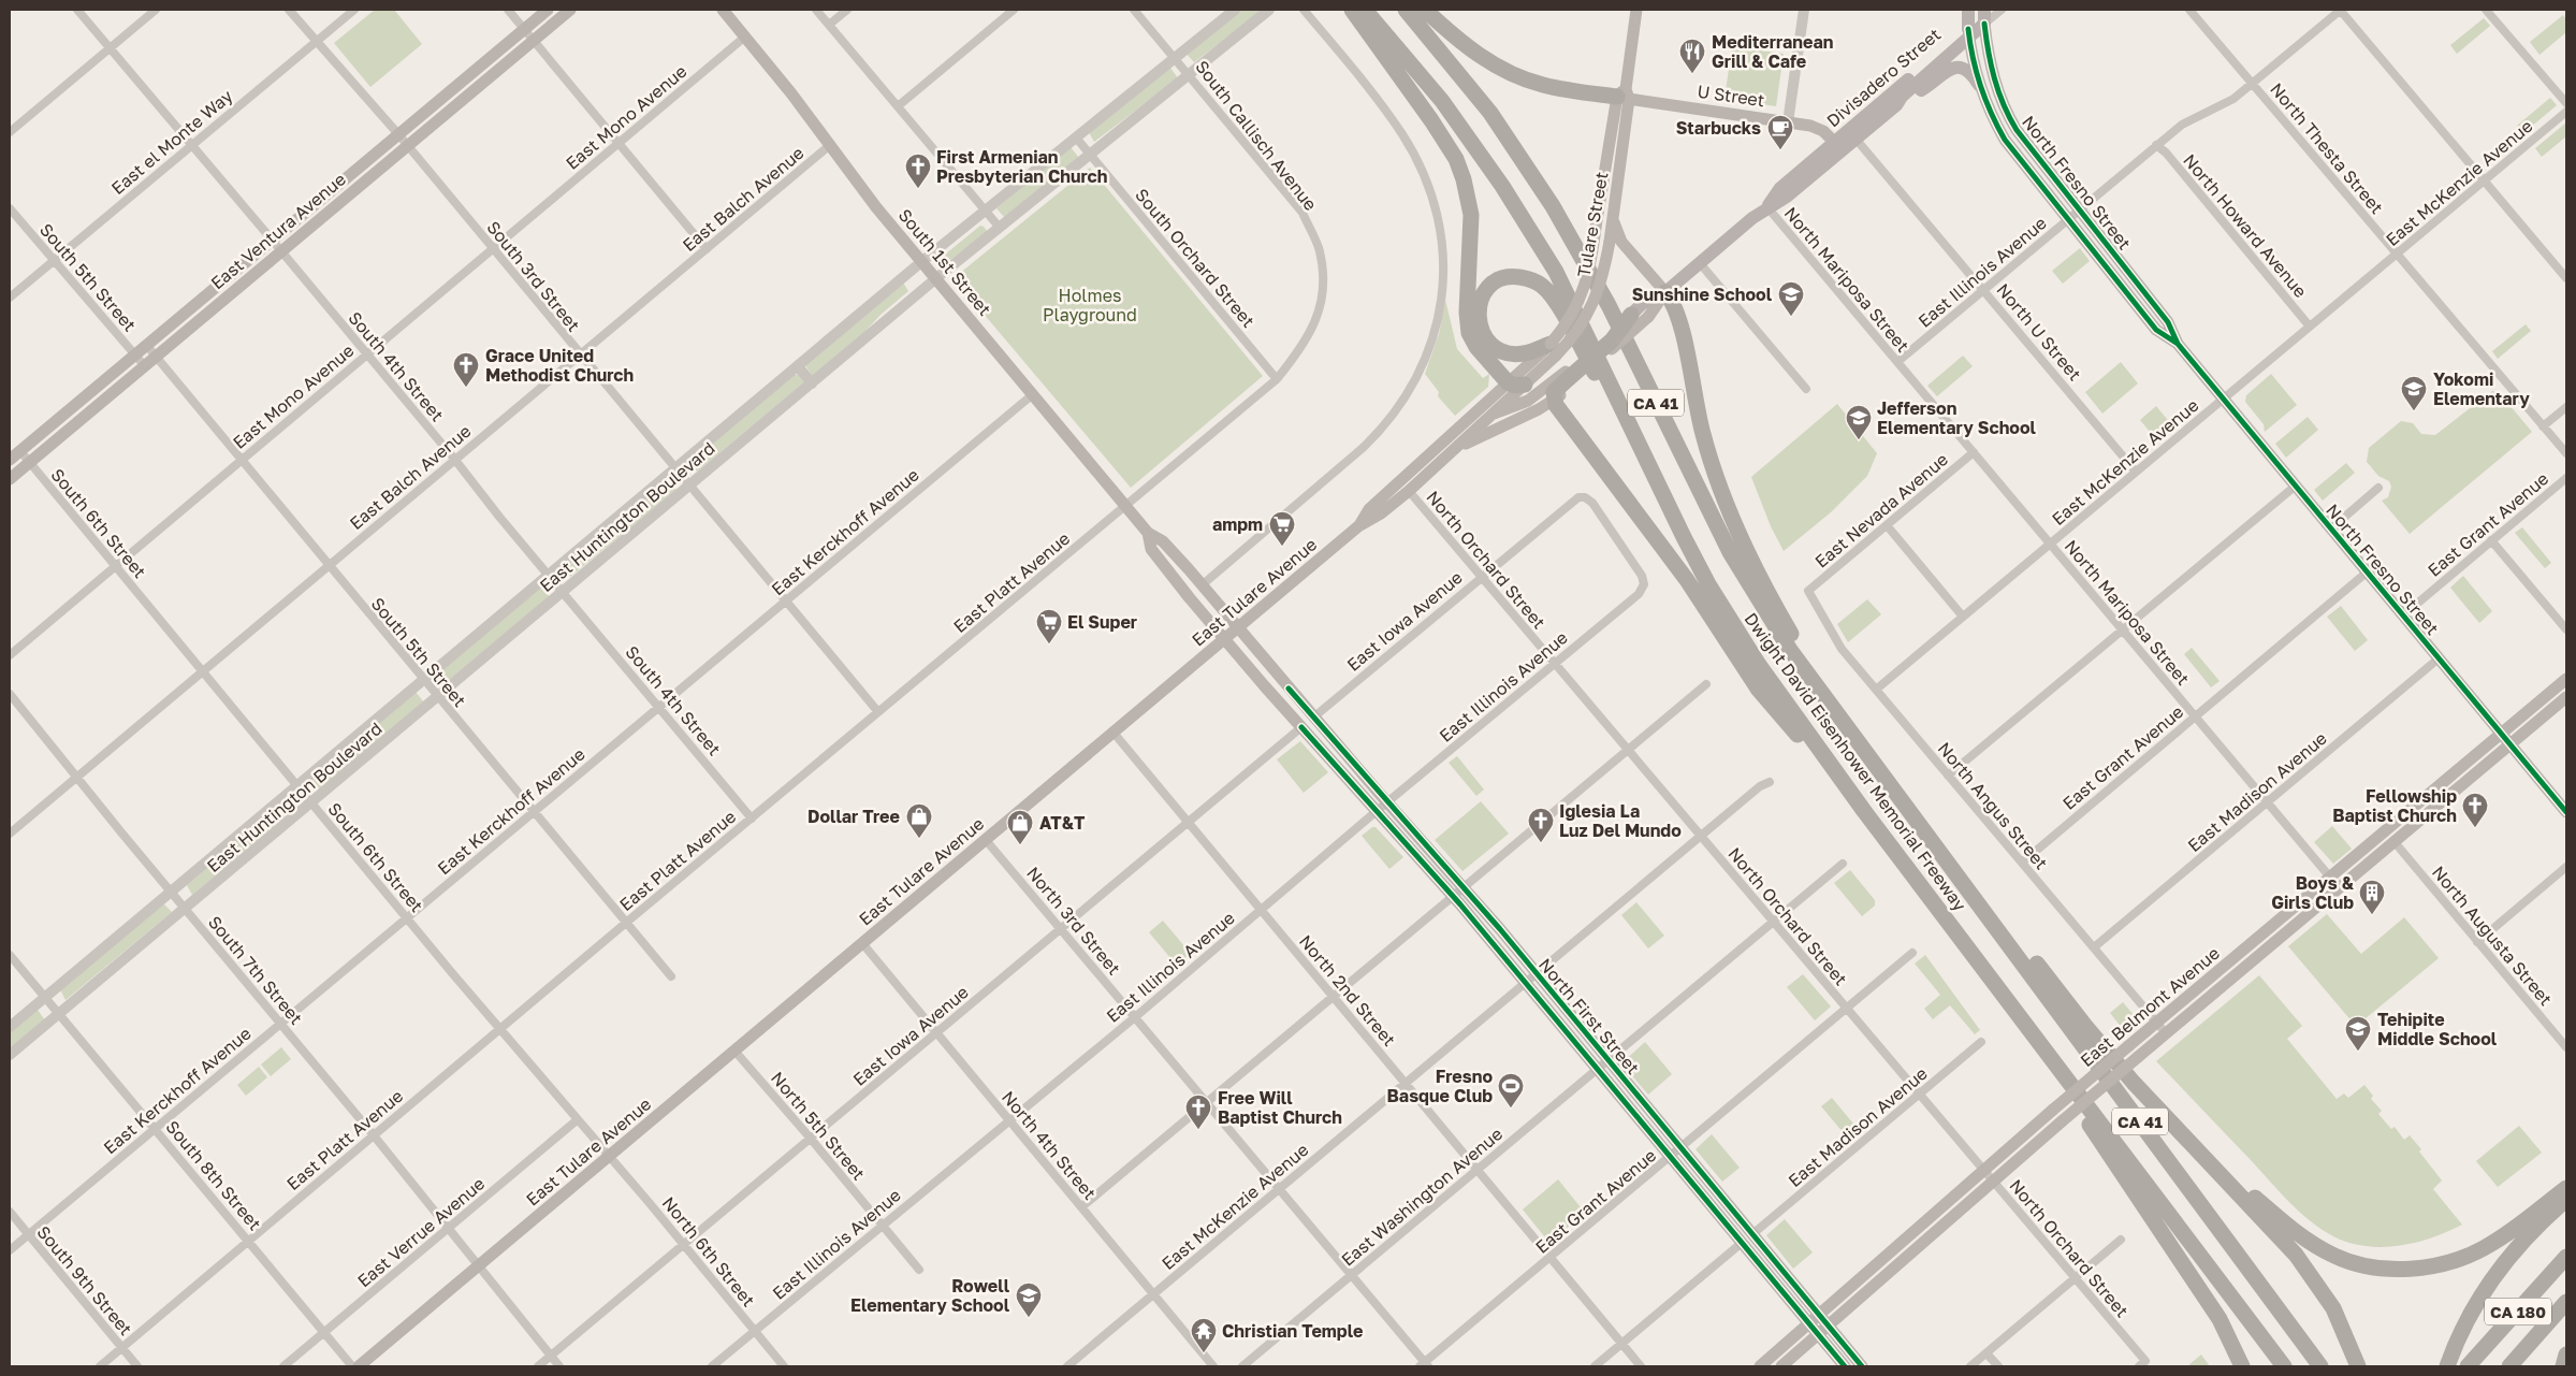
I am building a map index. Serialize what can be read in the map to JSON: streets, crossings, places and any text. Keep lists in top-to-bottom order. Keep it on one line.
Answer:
{"streets":{"highway":["CA 41","Dwight David Eisenhower Memorial Freeway","CA 180"],"main road":["Divisadero Street","U Street","North Fresno Street","Tulare Street","East Ventura Avenue","South 1st Street","East Tulare Avenue","East Belmont Avenue","North First Street"],"street":["East Mono Avenue","South Callisch Avenue","East el Monte Way","North Thesta Street","East McKenzie Avenue","East Balch Avenue","North Howard Avenue","South Orchard Street","East Illinois Avenue","South 3rd Street","South 5th Street","North Mariposa Street","North U Street","South 4th Street","East Nevada Avenue","East Huntington Boulevard","South 6th Street","East Grant Avenue","East Kerckhoff Avenue","North Orchard Street","East Platt Avenue","East Iowa Avenue","East Madison Avenue","North Angus Street","North 3rd Street","North Augusta Street","South 7th Street","North 2nd Street","North 5th Street","North 4th Street","South 8th Street","East Washington Avenue","East Verrue Avenue","North 6th Street","South 9th Street"]},"crossings":[["Divisadero Street","U Street"],["Divisadero Street","North Fresno Street"],["Divisadero Street","North Mariposa Street"],["Divisadero Street","North U Street"],["U Street","Tulare Street"],["East Mono Avenue","South 1st Street"],["East Mono Avenue","South 3rd Street"],["East Mono Avenue","South 5th Street"],["East Mono Avenue","South 4th Street"],["East Mono Avenue","South 6th Street"],["South Callisch Avenue","South Orchard Street"],["South Callisch Avenue","East Huntington Boulevard"],["South Callisch Avenue","East Platt Avenue"],["East el Monte Way","South 3rd Street"],["East el Monte Way","South 5th Street"],["East el Monte Way","South 4th Street"],["North Thesta Street","East McKenzie Avenue"],["North Thesta Street","East Illinois Avenue"],["North Fresno Street","East McKenzie Avenue"],["North Fresno Street","East Illinois Avenue"],["North Fresno Street","East Grant Avenue"],["North Fresno Street","East Madison Avenue"],["North Fresno Street","East Belmont Avenue"],["East McKenzie Avenue","North Howard Avenue"],["East McKenzie Avenue","North Mariposa Street"],["East McKenzie Avenue","North U Street"],["East McKenzie Avenue","North Orchard Street"],["East McKenzie Avenue","North Angus Street"],["East McKenzie Avenue","North 3rd Street"],["East McKenzie Avenue","North 2nd Street"],["East McKenzie Avenue","North First Street"],["East McKenzie Avenue","North 4th Street"],["East Balch Avenue","South 1st Street"],["East Balch Avenue","South 3rd Street"],["East Balch Avenue","South 5th Street"],["East Balch Avenue","South 4th Street"],["East Balch Avenue","South 6th Street"],["East Balch Avenue","South 7th Street"],["Tulare Street","East Tulare Avenue"],["North Howard Avenue","East Illinois Avenue"],["East Ventura Avenue","South 3rd Street"],["East Ventura Avenue","South 5th Street"],["East Ventura Avenue","South 4th Street"],["East Ventura Avenue","South 6th Street"],["South Orchard Street","East Huntington Boulevard"],["South Orchard Street","East Platt Avenue"],["South 1st Street","East Huntington Boulevard"],["South 1st Street","East Kerckhoff Avenue"],["South 1st Street","East Platt Avenue"],["South 1st Street","East Tulare Avenue"],["South 1st Street","East Iowa Avenue"],["South 1st Street","North First Street"],["East Illinois Avenue","North Mariposa Street"],["East Illinois Avenue","North U Street"],["East Illinois Avenue","North Orchard Street"],["East Illinois Avenue","East Iowa Avenue"],["East Illinois Avenue","North 3rd Street"],["East Illinois Avenue","North 2nd Street"],["East Illinois Avenue","North First Street"],["East Illinois Avenue","North 5th Street"],["East Illinois Avenue","North 4th Street"],["East Illinois Avenue","North 6th Street"],["South 3rd Street","East Huntington Boulevard"],["South 3rd Street","East Kerckhoff Avenue"],["South 3rd Street","East Platt Avenue"],["South 5th Street","East Huntington Boulevard"],["South 5th Street","East Kerckhoff Avenue"],["South 5th Street","East Platt Avenue"],["North Mariposa Street","East Nevada Avenue"],["North Mariposa Street","East Grant Avenue"],["North Mariposa Street","East Madison Avenue"],["North Mariposa Street","East Belmont Avenue"],["South 4th Street","East Huntington Boulevard"],["South 4th Street","East Kerckhoff Avenue"],["South 4th Street","East Platt Avenue"],["East Nevada Avenue","North Angus Street"],["East Huntington Boulevard","South 6th Street"],["East Huntington Boulevard","South 7th Street"],["East Huntington Boulevard","South 8th Street"],["South 6th Street","East Kerckhoff Avenue"],["South 6th Street","East Platt Avenue"],["South 6th Street","East Tulare Avenue"],["South 6th Street","East Verrue Avenue"],["South 6th Street","North 6th Street"],["East Grant Avenue","North Orchard Street"],["East Grant Avenue","North Angus Street"],["East Grant Avenue","North 3rd Street"],["East Grant Avenue","North 2nd Street"],["East Grant Avenue","North First Street"],["East Kerckhoff Avenue","South 7th Street"],["East Kerckhoff Avenue","South 8th Street"],["East Kerckhoff Avenue","South 9th Street"],["North Orchard Street","East Tulare Avenue"],["North Orchard Street","East Iowa Avenue"],["North Orchard Street","East Madison Avenue"],["North Orchard Street","East Belmont Avenue"],["North Orchard Street","East Washington Avenue"],["East Platt Avenue","South 7th Street"],["East Platt Avenue","South 8th Street"],["East Platt Avenue","South 9th Street"],["East Tulare Avenue","North 3rd Street"],["East Tulare Avenue","South 7th Street"],["East Tulare Avenue","North 2nd Street"],["East Tulare Avenue","North 5th Street"],["East Tulare Avenue","North 4th Street"],["East Tulare Avenue","North 6th Street"],["East Iowa Avenue","North 3rd Street"],["East Iowa Avenue","South 7th Street"],["East Iowa Avenue","North 2nd Street"],["East Iowa Avenue","North First Street"],["East Iowa Avenue","North 5th Street"],["East Iowa Avenue","North 4th Street"],["East Iowa Avenue","North 6th Street"],["East Madison Avenue","North Angus Street"],["East Madison Avenue","North First Street"],["North Angus Street","East Belmont Avenue"],["North 3rd Street","East Washington Avenue"],["North Augusta Street","East Belmont Avenue"],["South 7th Street","East Verrue Avenue"],["North 2nd Street","East Washington Avenue"],["East Belmont Avenue","North First Street"],["North First Street","East Washington Avenue"],["South 8th Street","East Verrue Avenue"]],"parks":["Holmes Playground"],"places":{"restaurant":["Mediterranean Grill & Cafe"],"cafe":["Starbucks"],"church":["First Armenian Presbyterian Church","Grace United Methodist Church","Fellowship Baptist Church","Iglesia La Luz Del Mundo","Free Will Baptist Church"],"school or university":["Sunshine School","Yokomi Elementary","Jefferson Elementary School","Tehipite Middle School","Rowell Elementary School"],"supermarket":["ampm","El Super"],"shop":["Dollar Tree","AT&T"],"building":["Boys & Girls Club"],"sports":["Fresno Basque Club"],"temple":["Christian Temple"]}}
